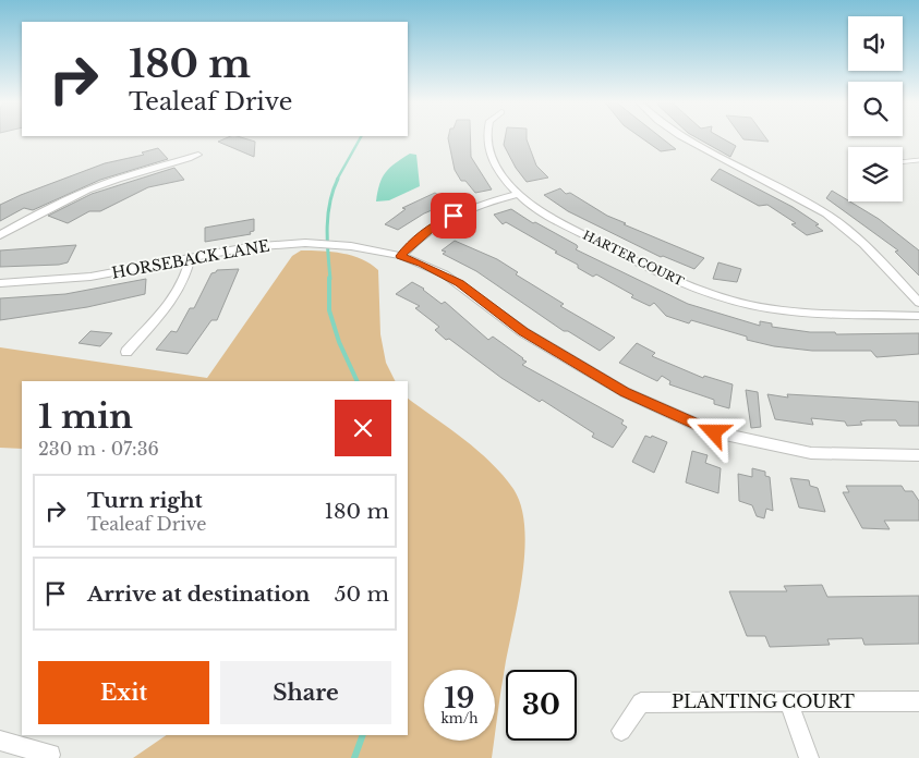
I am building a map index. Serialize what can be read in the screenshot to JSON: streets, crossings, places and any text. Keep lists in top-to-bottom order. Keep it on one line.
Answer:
{"streets":{"street":["HARTER COURT","HORSEBACK LANE","PLANTING COURT"]},"page":{"turn":["180 m","Tealeaf Drive"],"heading":["1 min","230 m · 07:36"],"list":[{"name":"Turn right","note":"Tealeaf Drive","value":"180 m"},{"name":"Arrive at destination","value":"50 m"}],"buttons":["Exit","Share"],"speed":"19 km/h","limit":"30"}}
